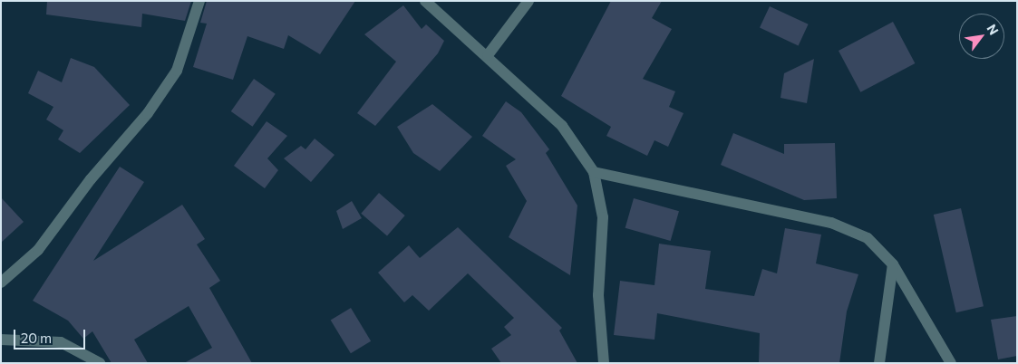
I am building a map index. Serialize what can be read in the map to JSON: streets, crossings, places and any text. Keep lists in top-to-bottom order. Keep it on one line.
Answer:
{"scale_bar":"20 m","north":"top right"}
